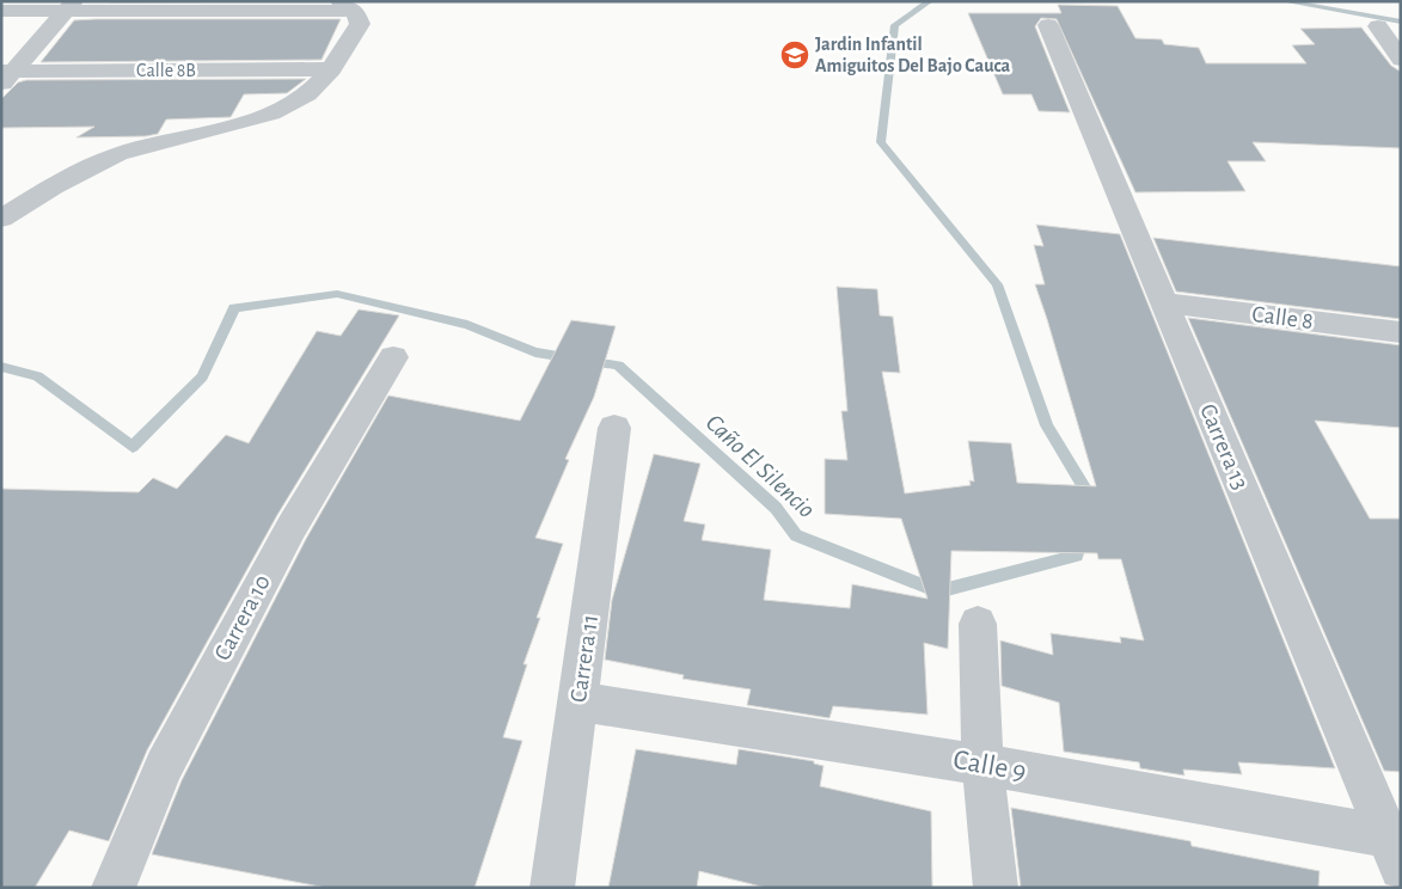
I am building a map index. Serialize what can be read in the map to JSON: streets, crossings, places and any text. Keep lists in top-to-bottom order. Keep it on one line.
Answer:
{"streets":{"street":["Calle 8B","Calle 8","Carrera 13","Carrera 10","Carrera 11","Calle 9"]},"crossings":[["Calle 8","Carrera 13"],["Carrera 13","Calle 9"],["Carrera 11","Calle 9"]],"water":["Caño El Silencio"],"places":{"school or university":["Jardin Infantil Amiguitos Del Bajo Cauca"]}}
